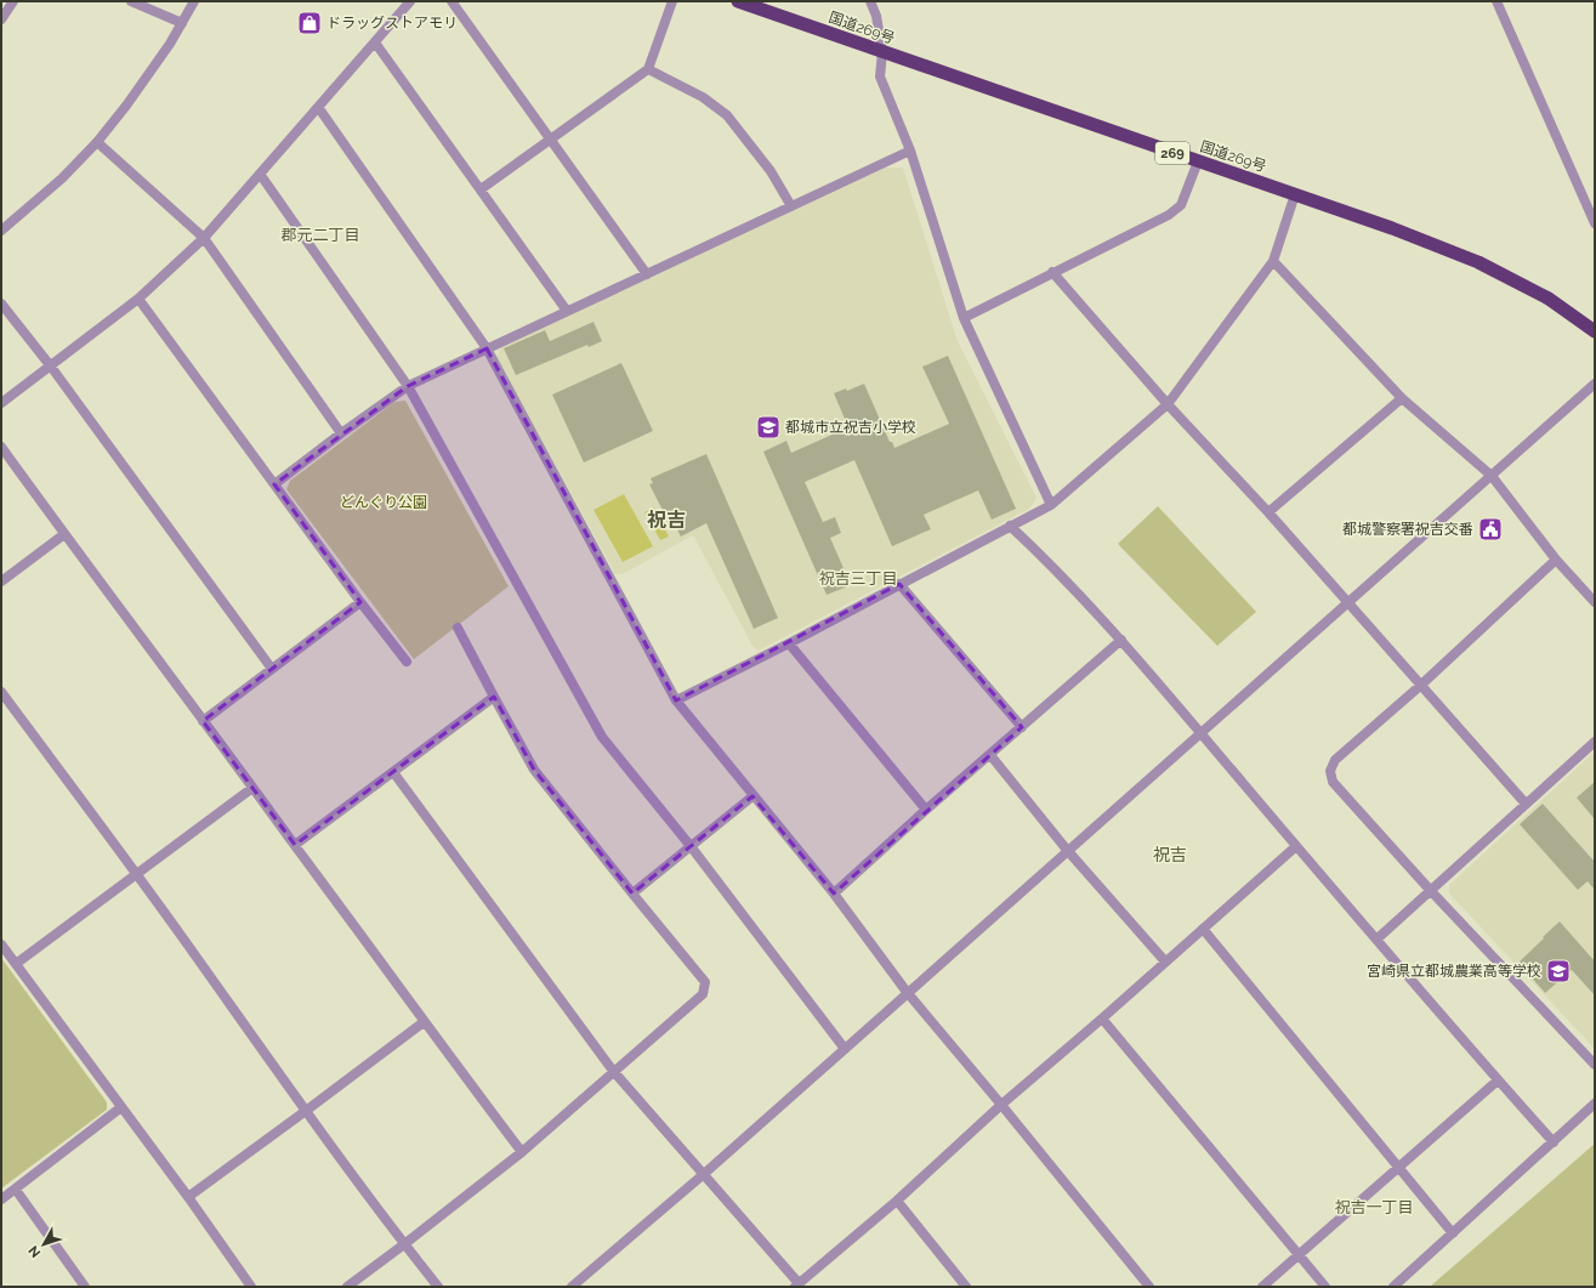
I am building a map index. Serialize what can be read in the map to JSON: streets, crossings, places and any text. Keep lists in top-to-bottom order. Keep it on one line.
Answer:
{"streets":{"highway":["国道269号","269"]},"districts":["郡元二丁目","祝吉","祝吉三丁目","祝吉","祝吉一丁目"],"parks":["どんぐり公園"],"places":{"shop":["ドラッグストアモリ"],"school or university":["都城市立祝吉小学校","宮崎県立都城農業高等学校"],"public building":["都城警察署祝吉交番"]},"north":"bottom left"}
